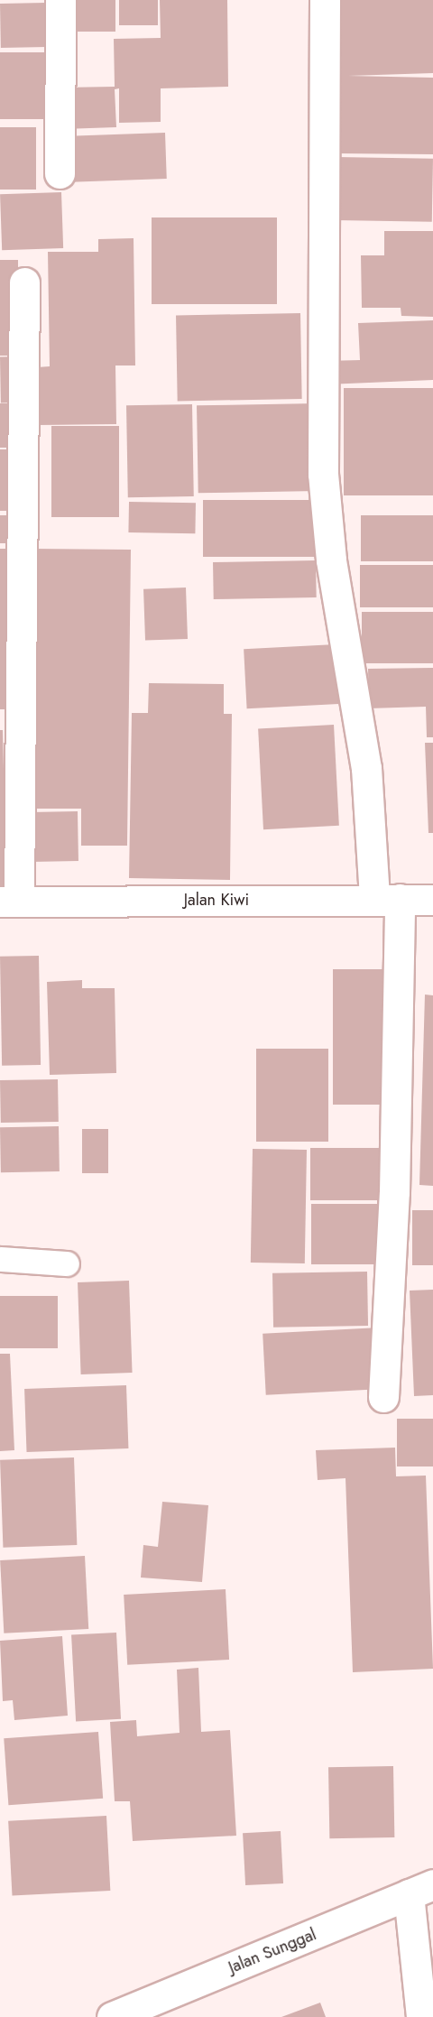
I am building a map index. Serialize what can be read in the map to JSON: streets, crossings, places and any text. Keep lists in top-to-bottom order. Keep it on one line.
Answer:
{"streets":{"street":["Jalan Kiwi","Jalan Sunggal"]}}
